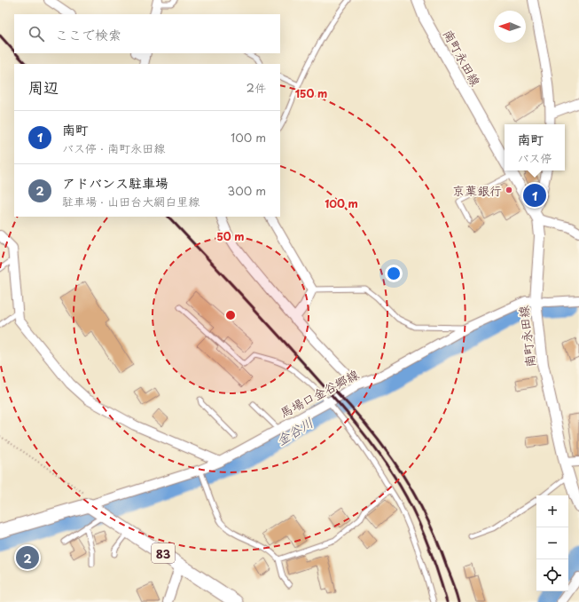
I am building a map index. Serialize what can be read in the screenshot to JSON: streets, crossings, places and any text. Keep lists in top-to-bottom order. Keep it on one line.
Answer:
{"streets":{"main road":["83"],"street":["南町永田線","馬場口金谷郷線"]},"crossings":[["南町永田線","馬場口金谷郷線"],["馬場口金谷郷線","83"]],"water":["金谷川"],"places":["京葉銀行"],"north":"left","page":{"search":"ここで検索","heading":["周辺","2件"],"list":[{"mark":"1","name":"南町","note":"バス停 · 南町永田線","value":"100 m"},{"mark":"2","name":"アドバンス駐車場","note":"駐車場 · 山田台大網白里線","value":"300 m"}],"popup":["南町","バス停"],"pins":["1","2"],"map_buttons":["+","−"]},"rings":["150 m","100 m","50 m"]}
